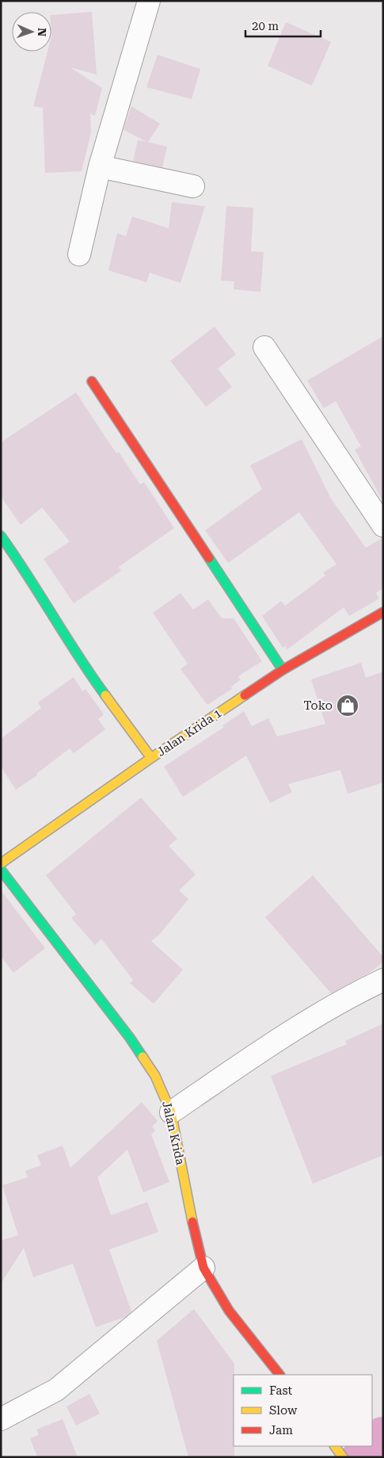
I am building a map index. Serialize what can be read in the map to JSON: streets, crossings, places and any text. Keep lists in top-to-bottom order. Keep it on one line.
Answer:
{"streets":{"street":["Jalan Krida 1","Jalan Krida"]},"places":{"shop":["Toko"]},"legend":["Fast","Slow","Jam"],"scale_bar":"20 m","north":"right"}
